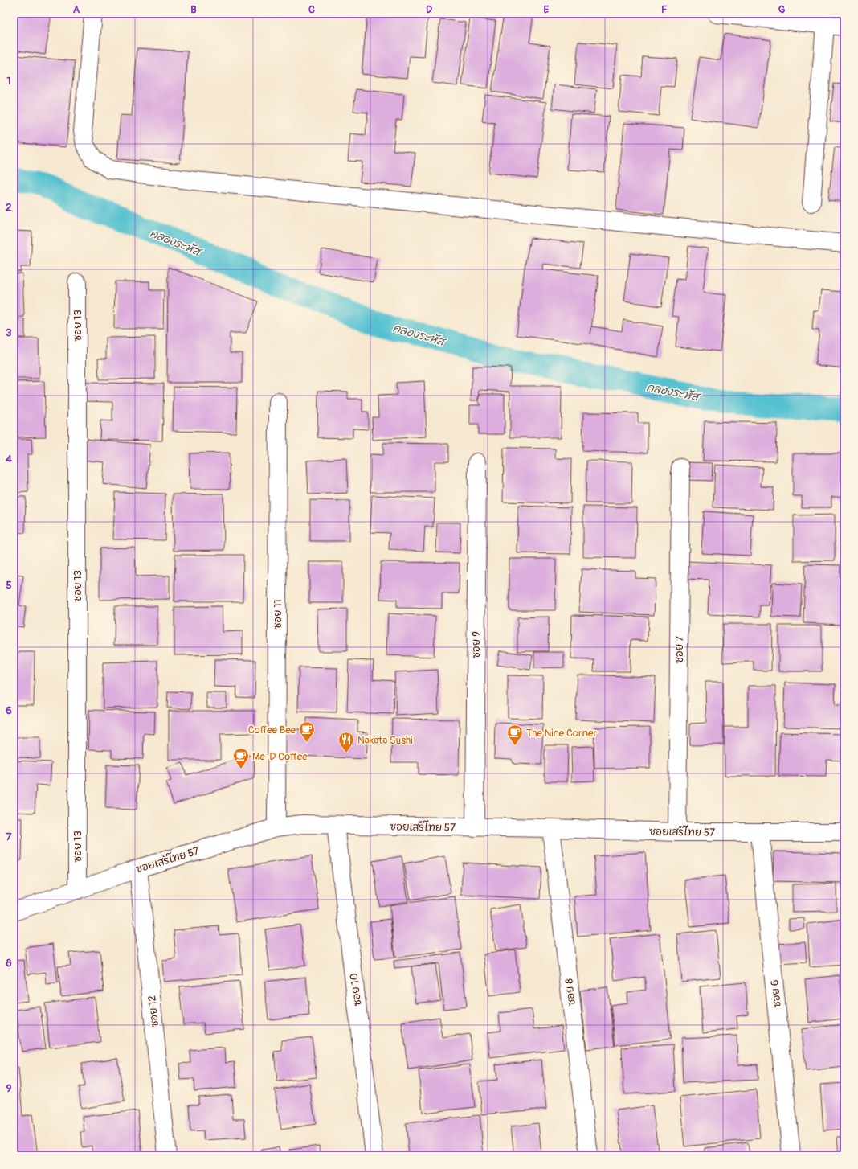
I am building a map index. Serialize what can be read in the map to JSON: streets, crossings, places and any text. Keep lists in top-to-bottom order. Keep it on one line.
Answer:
{"streets":{"street":["ซอย 13","ซอย 11","ซอย 9","ซอย 7","ซอยเสรีไทย 57","ซอย 10","ซอย 8","ซอย 6","ซอย 12"]},"crossings":[["ซอย 13","ซอยเสรีไทย 57"],["ซอย 11","ซอยเสรีไทย 57"],["ซอย 9","ซอยเสรีไทย 57"],["ซอย 7","ซอยเสรีไทย 57"],["ซอยเสรีไทย 57","ซอย 10"],["ซอยเสรีไทย 57","ซอย 8"],["ซอยเสรีไทย 57","ซอย 6"],["ซอยเสรีไทย 57","ซอย 12"]],"water":["คลองระหัส"],"places":{"cafe":["Coffee Bee","The Nine Corner","Me-D Coffee"],"restaurant":["Nakata Sushi"]},"grid":{"columns":["A","B","C","D","E","F","G"],"rows":["1","2","3","4","5","6","7","8","9"]}}
